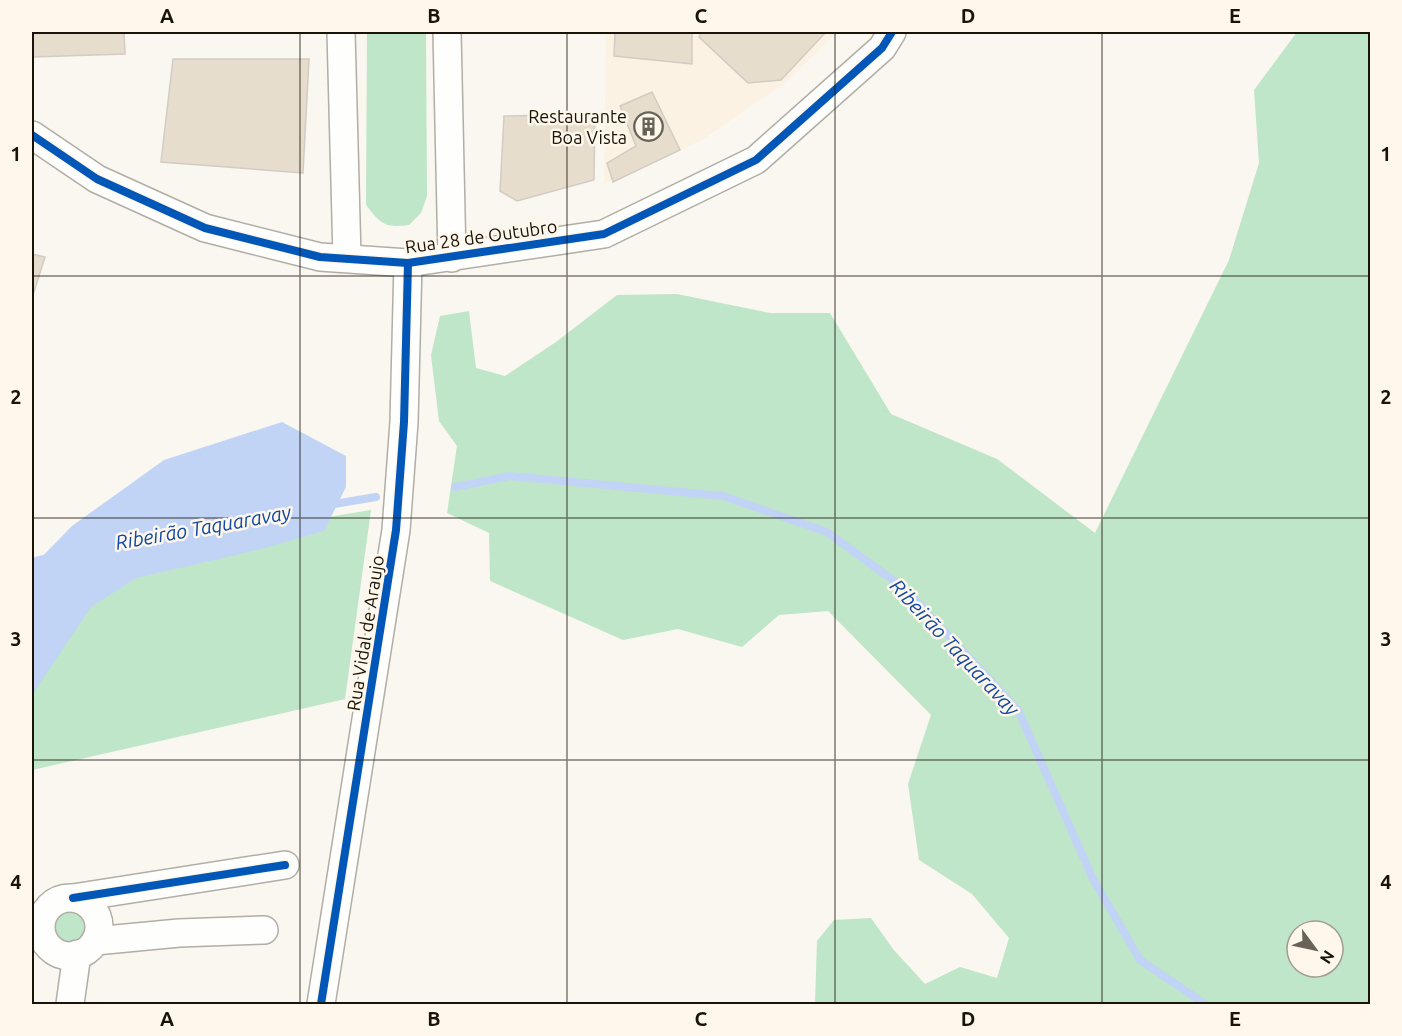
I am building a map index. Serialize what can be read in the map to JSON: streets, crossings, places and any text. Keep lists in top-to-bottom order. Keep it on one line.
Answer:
{"streets":{"street":["Rua 28 de Outubro","Rua Vidal de Araujo"]},"crossings":[["Rua 28 de Outubro","Rua Vidal de Araujo"]],"water":["Ribeirão Taquaravay"],"places":{"building":["Restaurante Boa Vista"]},"north":"bottom right","grid":{"columns":["A","B","C","D","E"],"rows":["1","2","3","4"]}}
